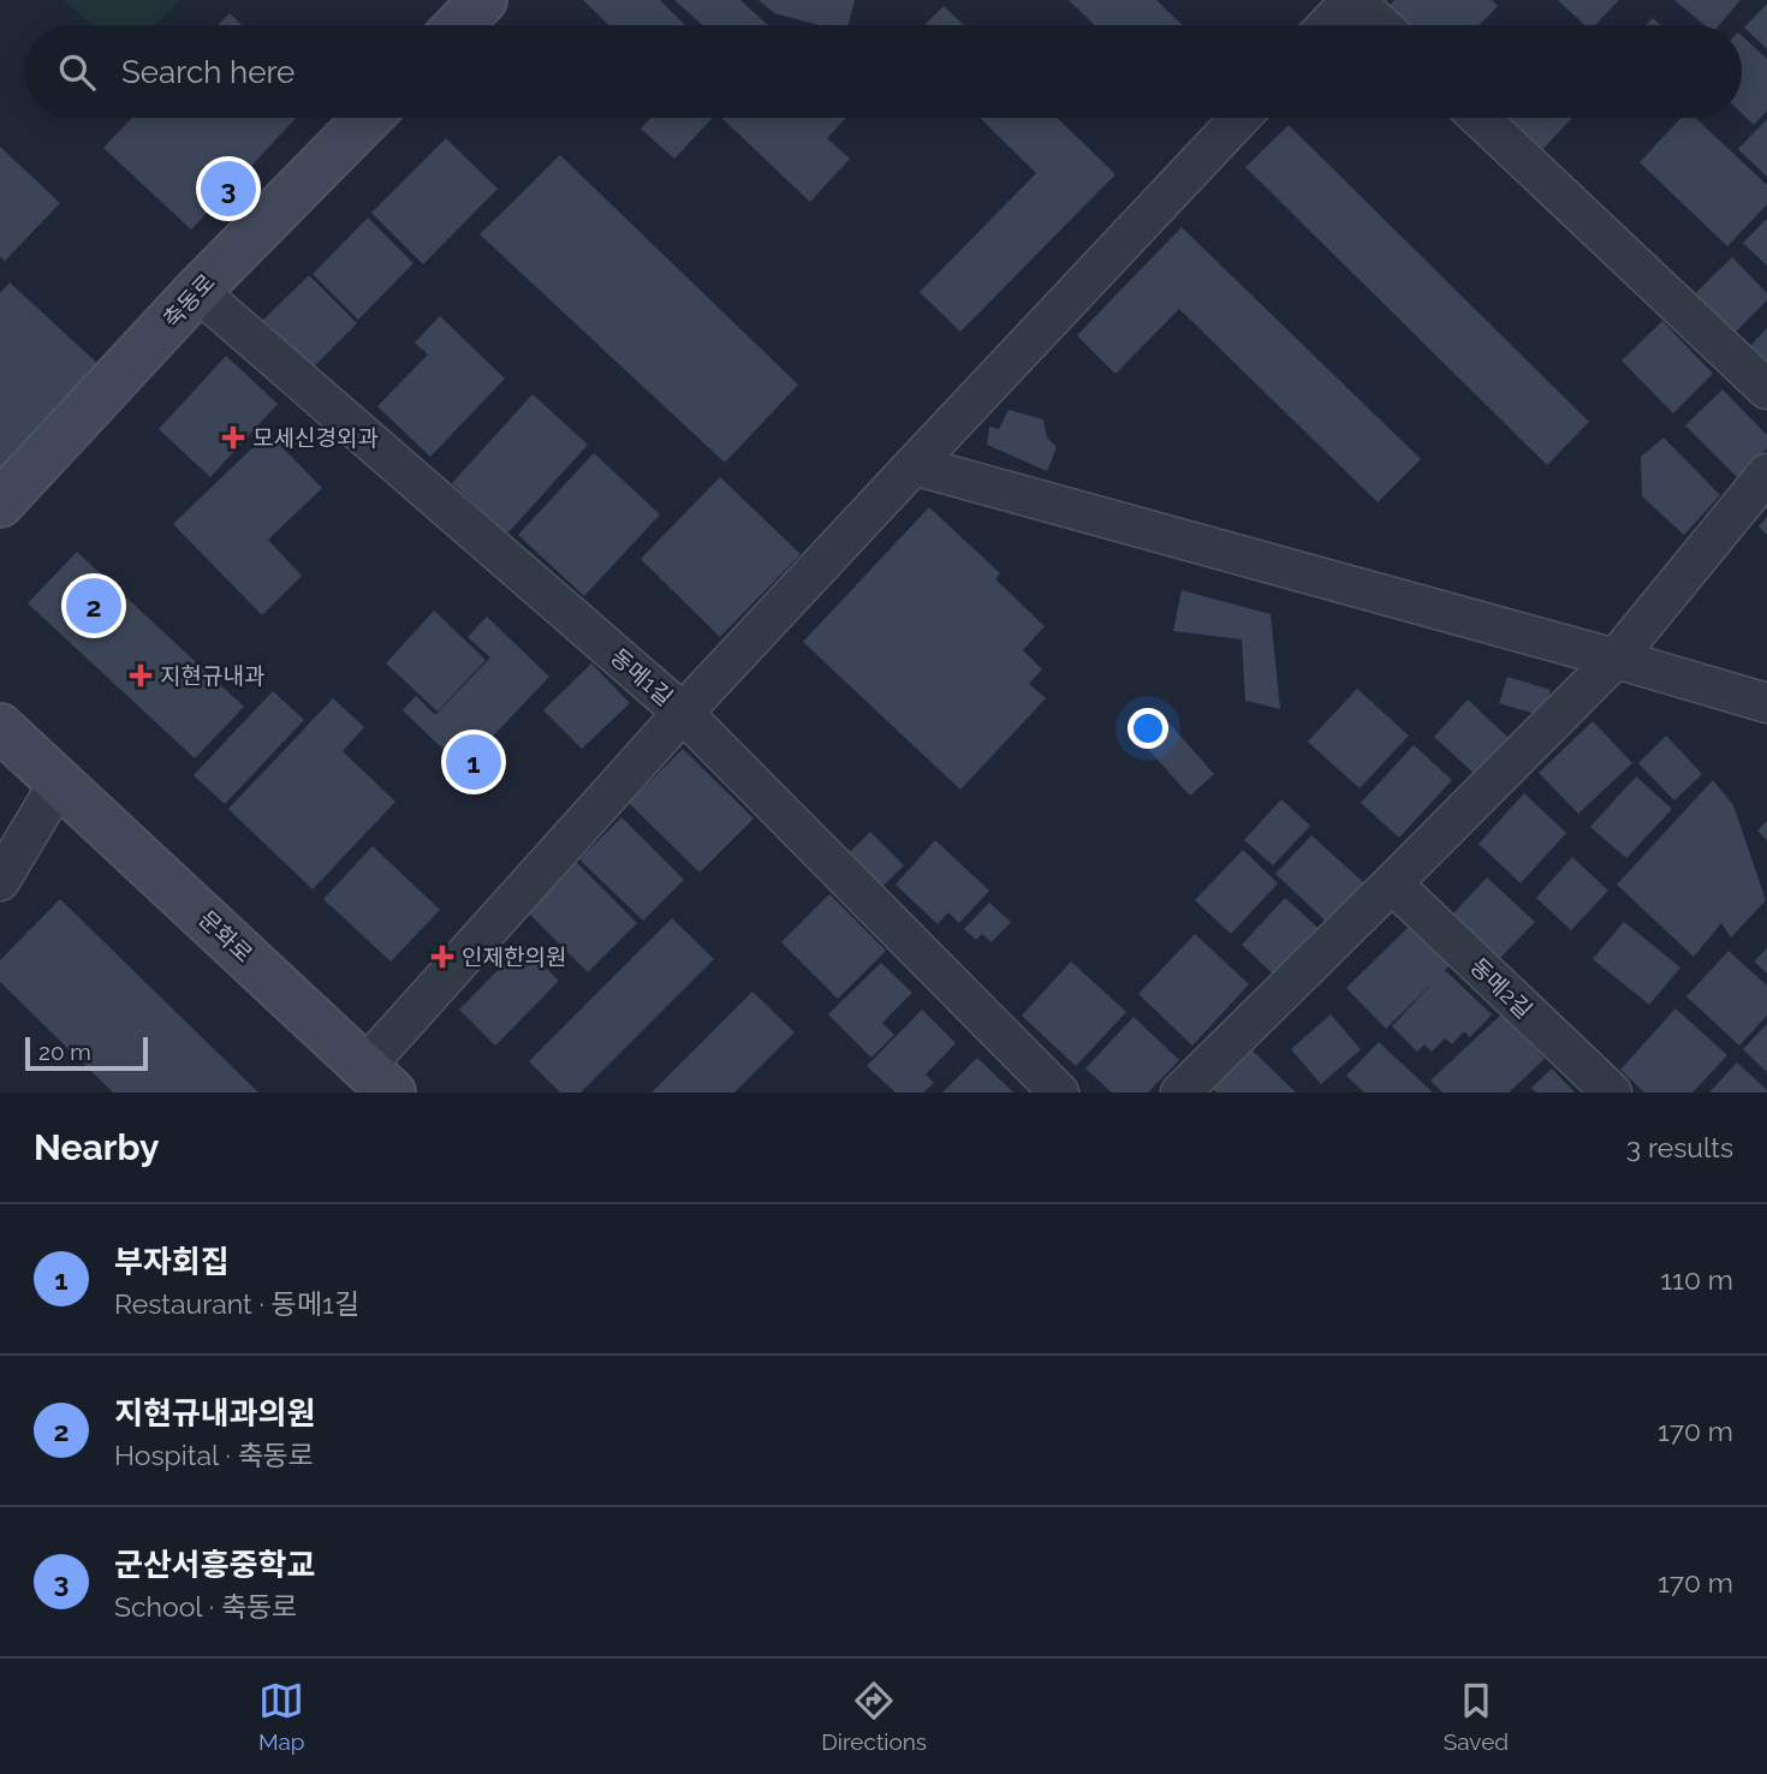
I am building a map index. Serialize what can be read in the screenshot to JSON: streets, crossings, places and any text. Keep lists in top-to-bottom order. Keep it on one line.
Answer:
{"streets":{"street":["축동로","동메1길","문화로","동메2길"]},"crossings":[["축동로","동메1길"]],"places":{"health":["모세신경외과","지현규내과","인제한의원"]},"scale_bar":"20 m","page":{"search":"Search here","pins":["3","2","1"],"scale":"20 m","heading":["Nearby","3 results"],"list":[{"mark":"1","name":"부자회집","note":"Restaurant · 동메1길","value":"110 m"},{"mark":"2","name":"지현규내과의원","note":"Hospital · 축동로","value":"170 m"},{"mark":"3","name":"군산서흥중학교","note":"School · 축동로","value":"170 m"}],"nav":["Map","Directions","Saved"]}}
